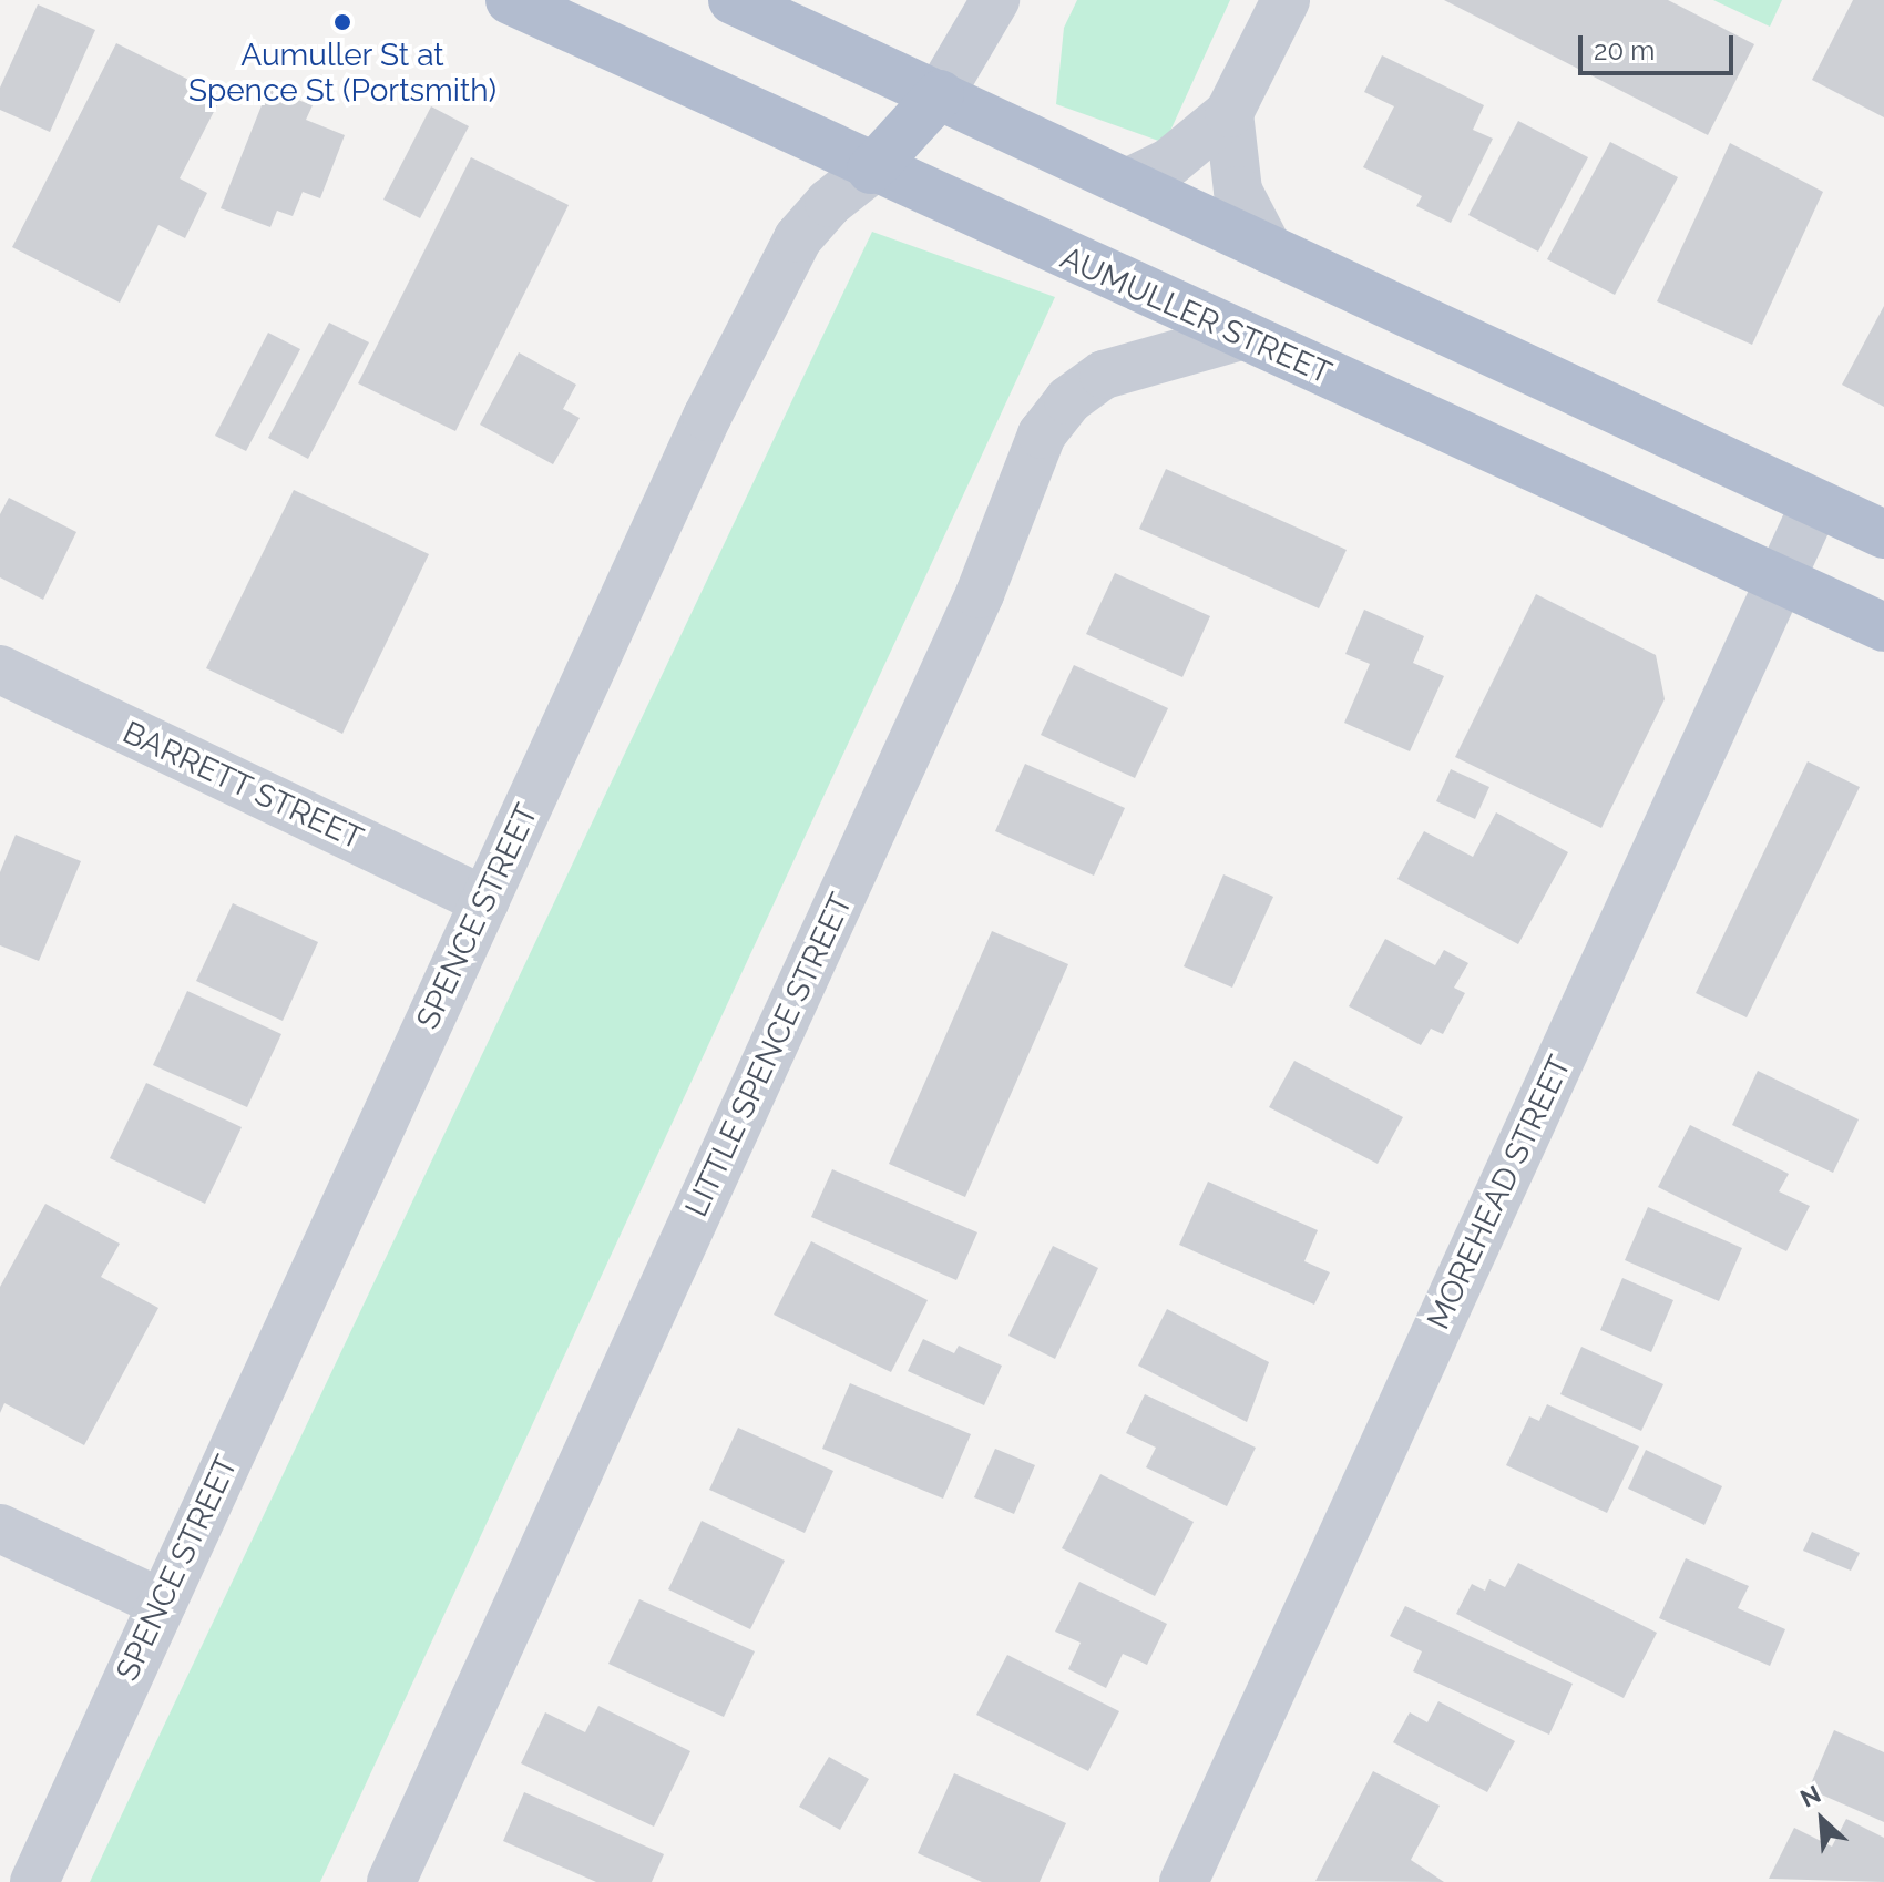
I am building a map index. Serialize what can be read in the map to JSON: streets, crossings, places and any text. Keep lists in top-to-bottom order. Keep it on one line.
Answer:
{"streets":{"main road":["AUMULLER STREET","SPENCE STREET"],"street":["BARRETT STREET","LITTLE SPENCE STREET","MOREHEAD STREET"]},"crossings":[["AUMULLER STREET","SPENCE STREET"],["AUMULLER STREET","LITTLE SPENCE STREET"],["AUMULLER STREET","MOREHEAD STREET"],["BARRETT STREET","SPENCE STREET"]],"places":["Aumuller St at Spence St (Portsmith)"],"scale_bar":"20 m","north":"top left"}
